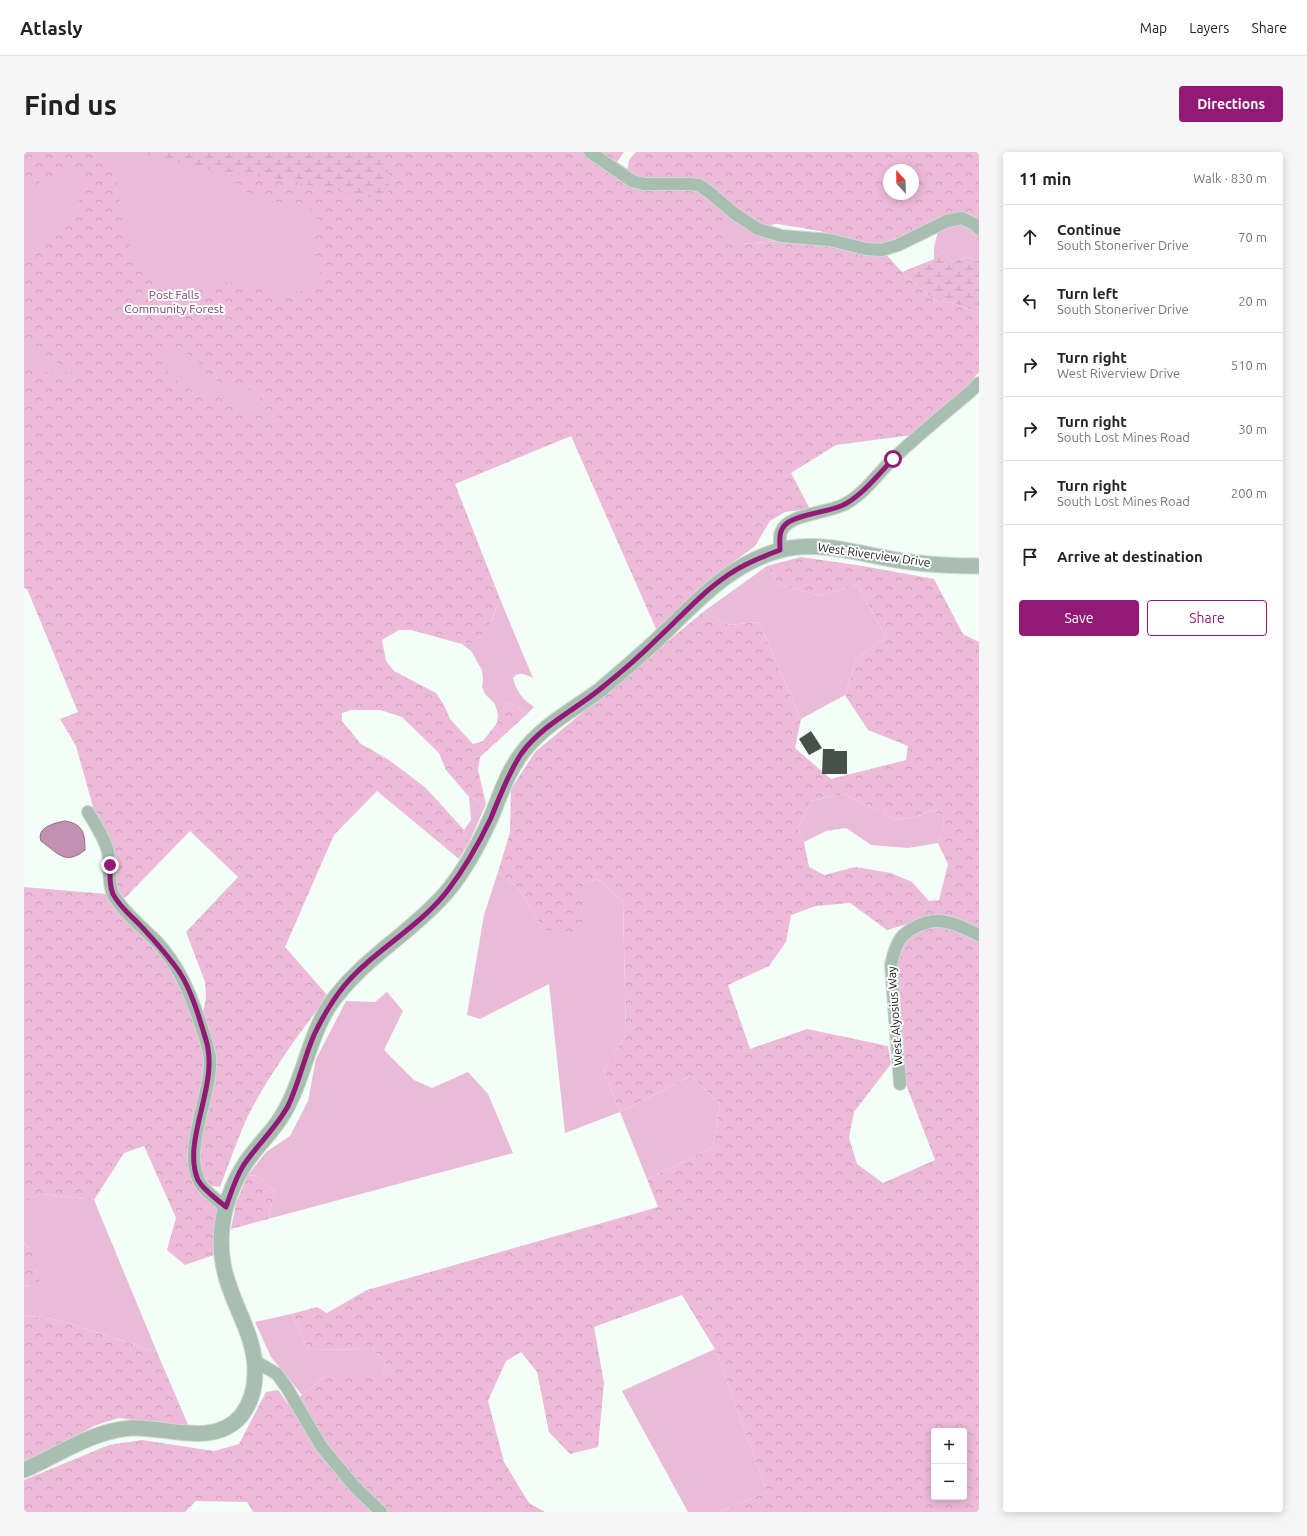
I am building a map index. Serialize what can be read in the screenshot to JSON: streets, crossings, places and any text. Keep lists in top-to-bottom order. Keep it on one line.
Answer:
{"streets":{"street":["West Riverview Drive","West Alyosius Way"]},"parks":["Post Falls Community Forest"],"north":"top","page":{"header":"Atlasly","nav":["Map","Layers","Share"],"buttons":["Directions",["Save","Share"]],"title":"Find us","heading":["11 min","Walk · 830 m"],"list":[["Continue","South Stoneriver Drive","70 m"],["Turn left","South Stoneriver Drive","20 m"],["Turn right","West Riverview Drive","510 m"],["Turn right","South Lost Mines Road","30 m"],["Turn right","South Lost Mines Road","200 m"],"Arrive at destination"],"map_buttons":["+","−"]}}
